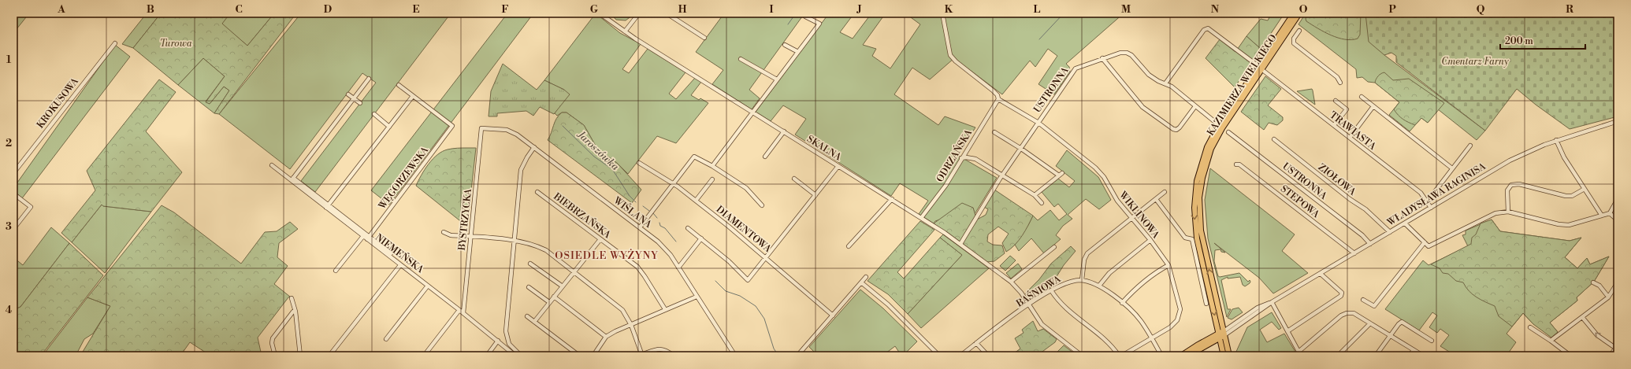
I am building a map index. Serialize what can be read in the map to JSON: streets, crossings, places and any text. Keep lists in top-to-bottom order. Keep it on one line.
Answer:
{"streets":{"main road":["KAZIMIERZA WIELKIEGO","WŁADYSŁAWA RAGINISA"],"street":["USTRONNA","KROKUSOWA","TRAWIASTA","SKALNA","ODRZAŃSKA","WĘGORZEWSKA","ZIOŁOWA","STEPOWA","WIŚLANA","WIKLINOWA","BIEBRZAŃSKA","BYSTRZYCKA","DIAMENTOWA","NIEMEŃSKA","BAŚNIOWA"]},"crossings":[["KAZIMIERZA WIELKIEGO","USTRONNA"],["KAZIMIERZA WIELKIEGO","TRAWIASTA"],["KAZIMIERZA WIELKIEGO","WŁADYSŁAWA RAGINISA"],["USTRONNA","TRAWIASTA"],["USTRONNA","SKALNA"],["USTRONNA","WŁADYSŁAWA RAGINISA"],["USTRONNA","WIKLINOWA"],["TRAWIASTA","WŁADYSŁAWA RAGINISA"],["SKALNA","ODRZAŃSKA"],["SKALNA","BAŚNIOWA"],["ODRZAŃSKA","WIKLINOWA"],["WĘGORZEWSKA","NIEMEŃSKA"],["ZIOŁOWA","WŁADYSŁAWA RAGINISA"],["WŁADYSŁAWA RAGINISA","STEPOWA"],["WIŚLANA","BYSTRZYCKA"],["WIKLINOWA","BAŚNIOWA"],["BYSTRZYCKA","NIEMEŃSKA"]],"districts":["OSIEDLE WYŻYNY"],"water":["Jaroszówka"],"parks":["Turowa","Cmentarz Farny"],"scale_bar":"200 m","grid":{"columns":["A","B","C","D","E","F","G","H","I","J","K","L","M","N","O","P","Q","R"],"rows":["1","2","3","4"]}}
